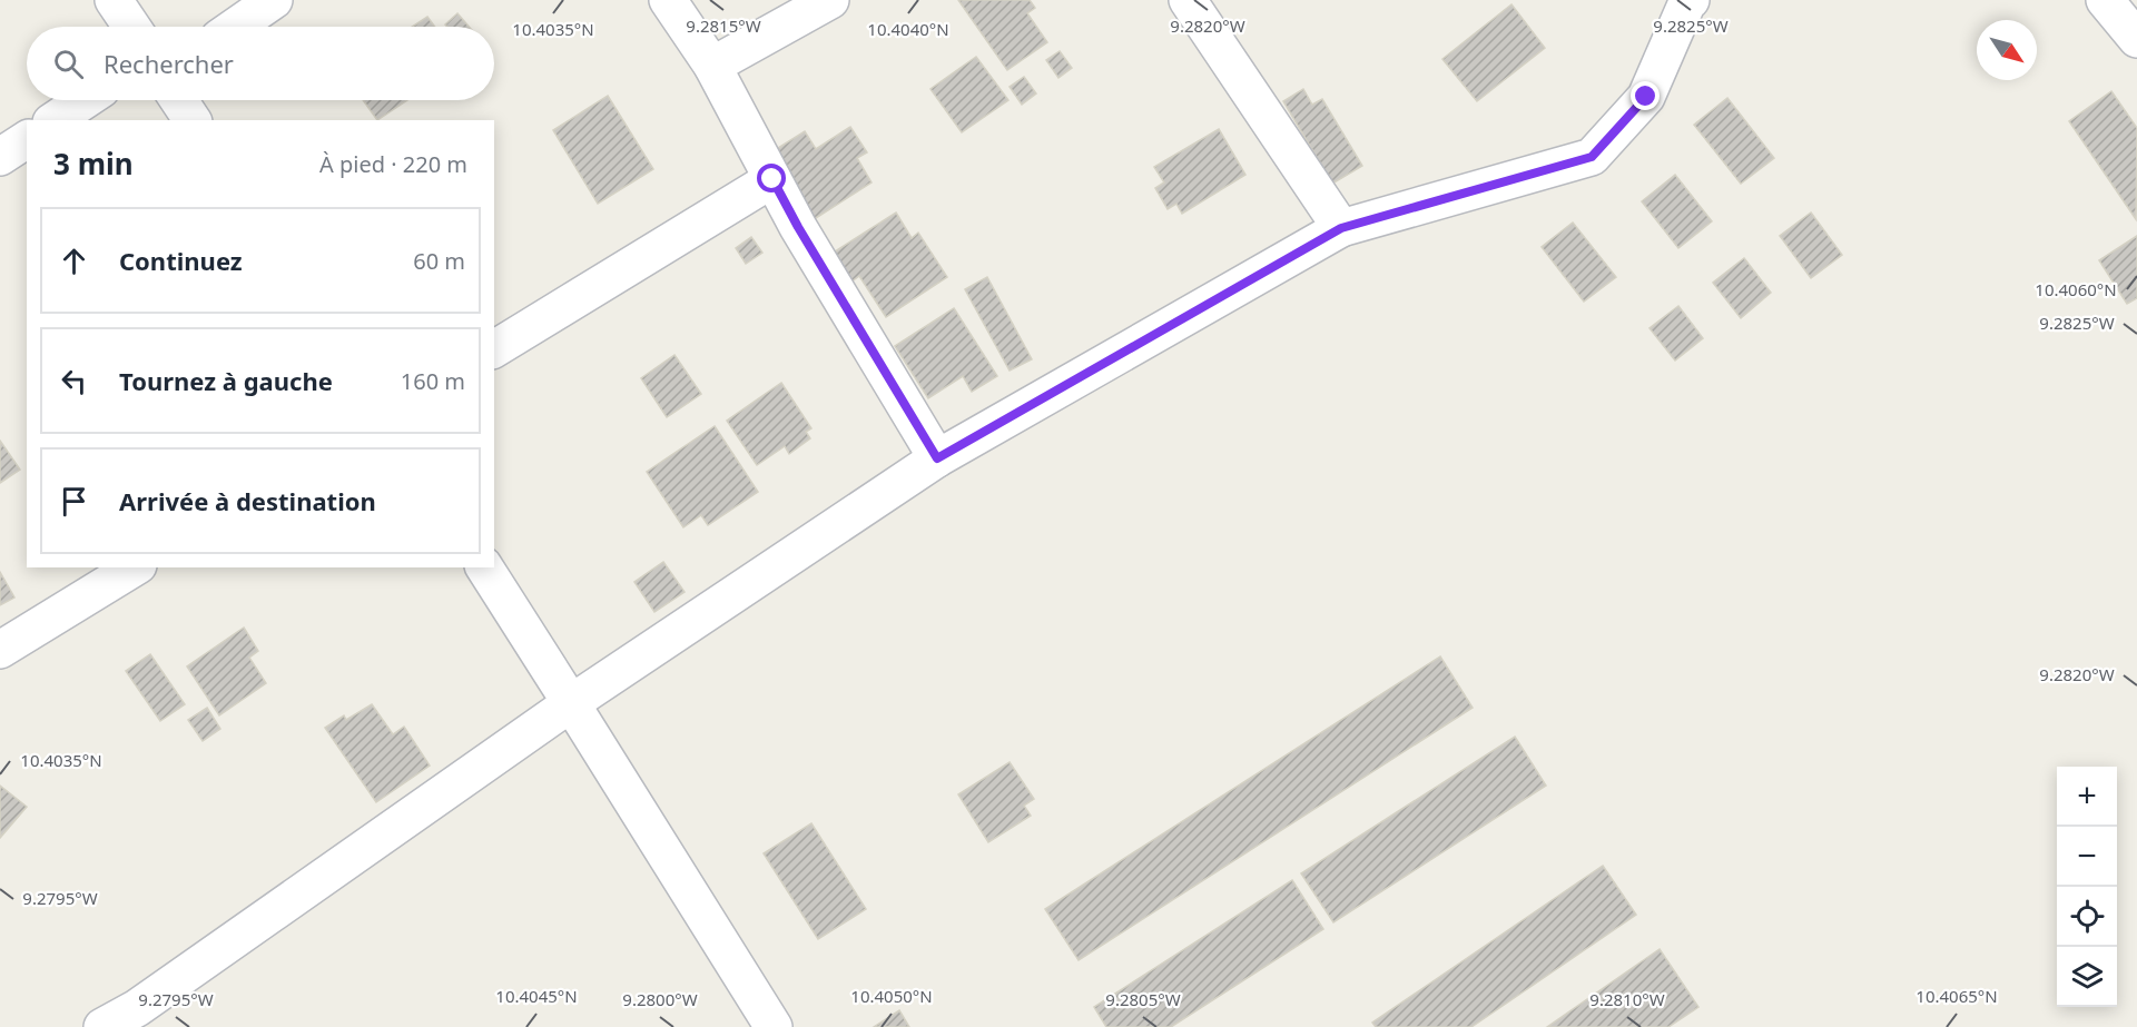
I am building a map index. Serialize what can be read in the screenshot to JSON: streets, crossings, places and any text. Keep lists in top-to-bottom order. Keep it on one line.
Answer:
{"north":"bottom right","page":{"search":"Rechercher","heading":["3 min","À pied · 220 m"],"list":[["Continuez","60 m"],["Tournez à gauche","160 m"],"Arrivée à destination"],"map_buttons":["+","−"]},"coordinates":["9.2815°W","9.2820°W","9.2825°W","10.4040°N","10.4035°N","10.4060°N","9.2795°W","10.4045°N","10.4050°N","10.4065°N","9.2800°W","9.2805°W","9.2810°W"]}
